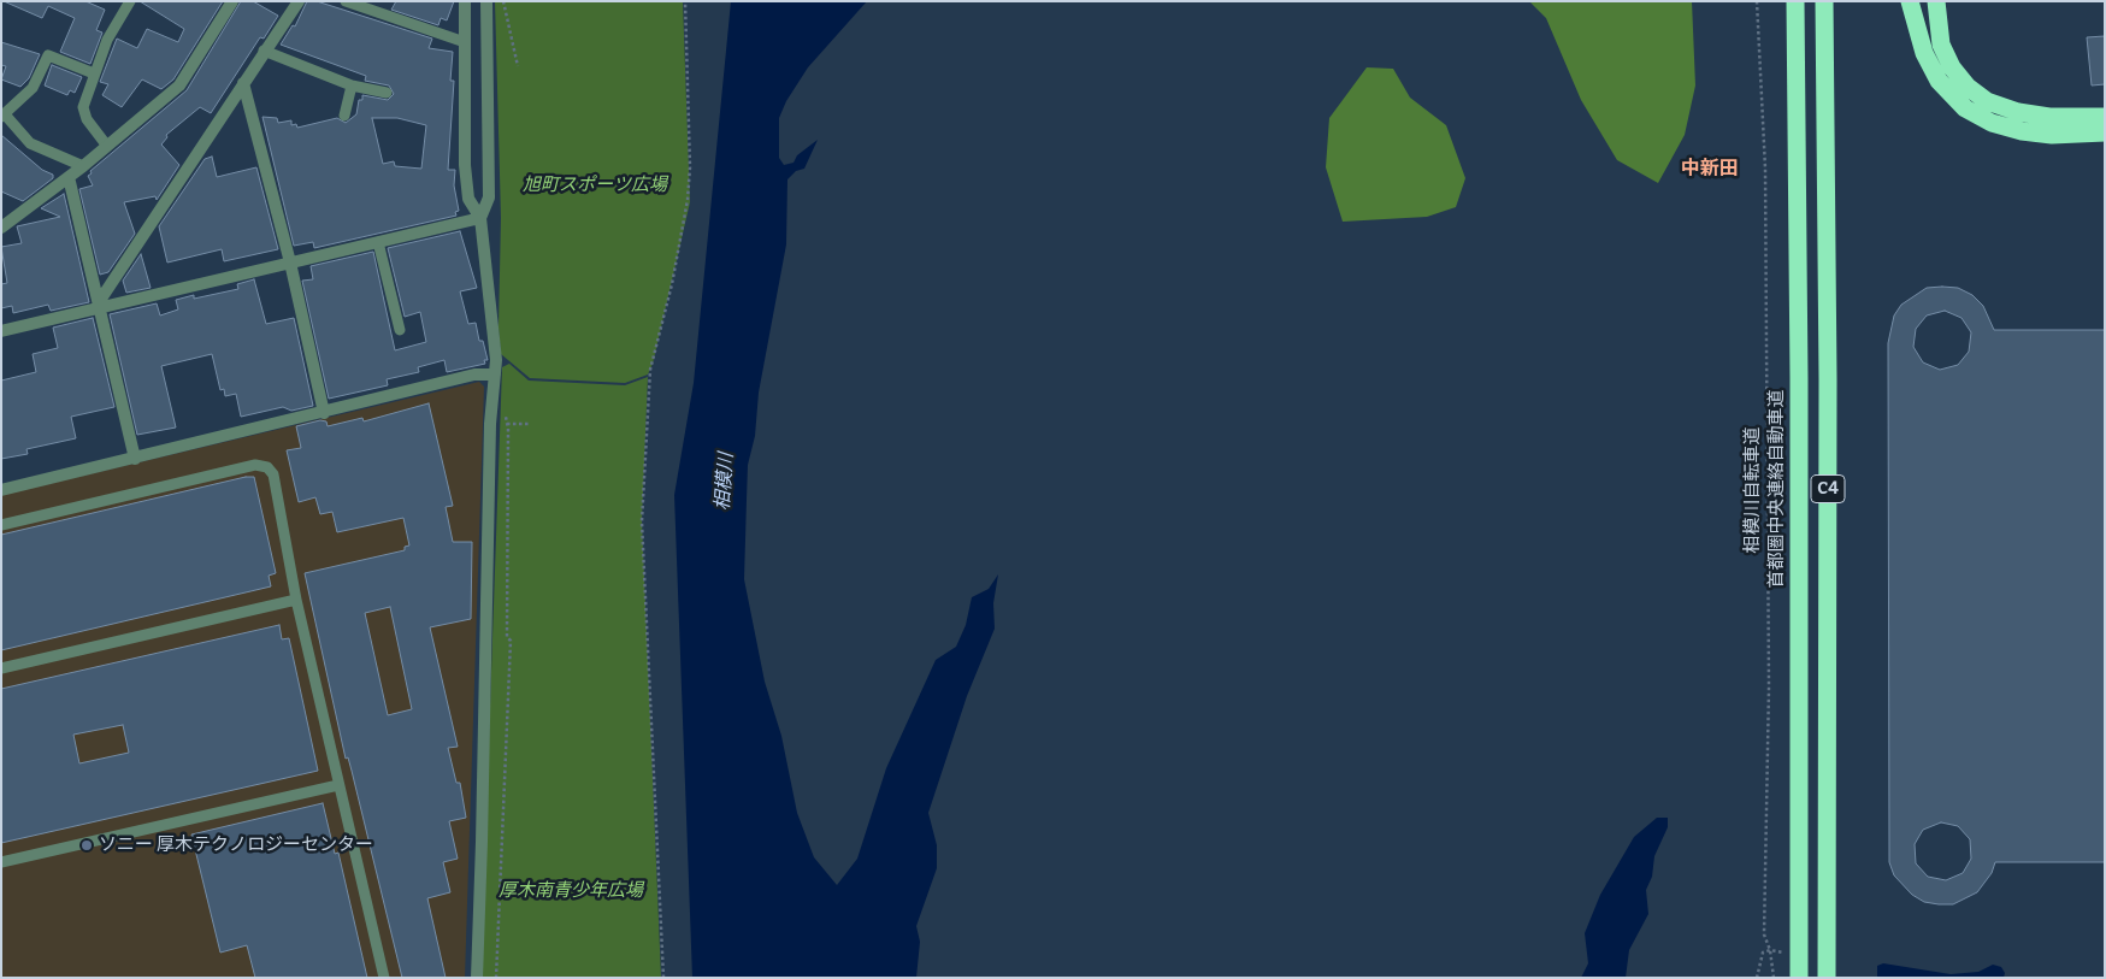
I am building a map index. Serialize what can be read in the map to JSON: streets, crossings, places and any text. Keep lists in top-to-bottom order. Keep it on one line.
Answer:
{"streets":{"highway":["首都圏中央連絡自動車道","C4"],"path":["相模川自転車道"]},"districts":["中新田"],"water":["相模川"],"parks":["旭町スポーツ広場","厚木南青少年広場"],"places":["ソニー 厚木テクノロジーセンター"]}
